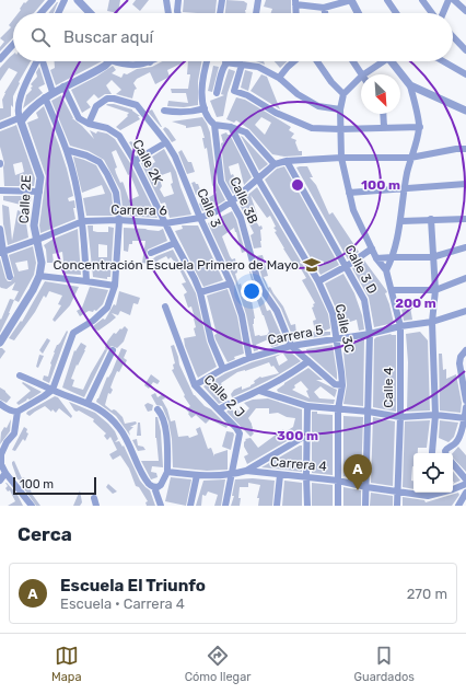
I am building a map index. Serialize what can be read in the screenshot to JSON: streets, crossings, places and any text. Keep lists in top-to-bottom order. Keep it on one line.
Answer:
{"streets":{"street":["Calle 2K","Calle 2E","Calle 3B","Calle 3","Carrera 6","Calle 3 D","Calle 3C","Carrera 5","Calle 4","Calle 2 J","Carrera 4"]},"crossings":[["Calle 2K","Calle 3"],["Calle 2K","Carrera 6"],["Calle 2K","Carrera 5"],["Calle 2E","Carrera 6"],["Calle 3B","Carrera 6"],["Calle 3B","Calle 3C"],["Calle 3B","Carrera 5"],["Calle 3","Carrera 6"],["Calle 3","Carrera 5"],["Carrera 6","Calle 3 D"],["Carrera 6","Calle 3C"],["Calle 3 D","Carrera 5"],["Calle 3 D","Carrera 4"],["Calle 3C","Carrera 5"],["Calle 3C","Carrera 4"],["Carrera 5","Calle 4"],["Carrera 5","Calle 2 J"],["Calle 4","Carrera 4"],["Calle 2 J","Carrera 4"]],"places":{"school or university":["Concentración Escuela Primero de Mayo"]},"scale_bar":"100 m","north":"bottom right","page":{"search":"Buscar aquí","pins":"A","scale":"100 m","heading":"Cerca","list":[{"mark":"A","name":"Escuela El Triunfo","note":"Escuela · Carrera 4","value":"270 m"}],"nav":["Mapa","Cómo llegar","Guardados"]},"rings":["100 m","200 m","300 m"]}
